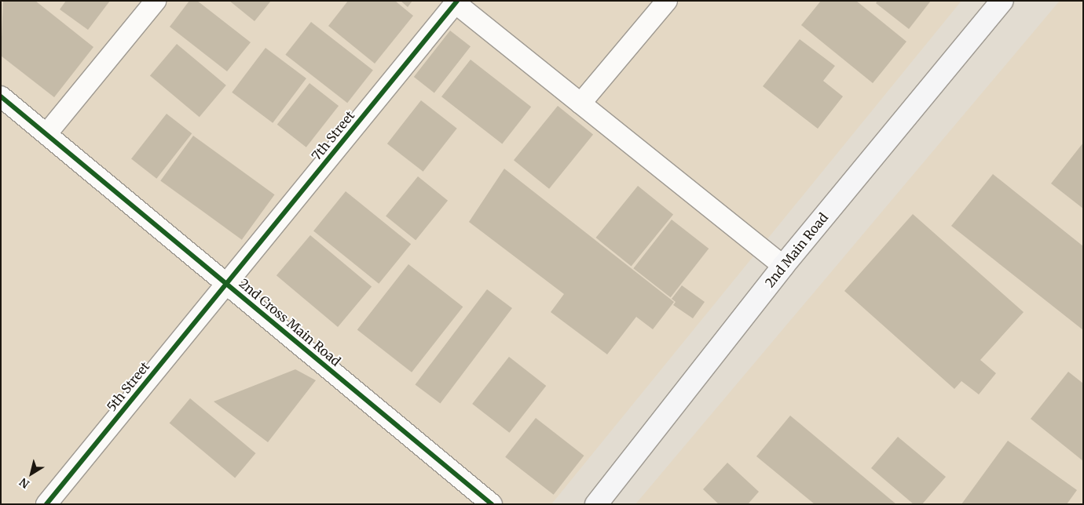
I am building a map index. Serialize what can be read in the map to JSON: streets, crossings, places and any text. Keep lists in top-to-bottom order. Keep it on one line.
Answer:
{"streets":{"main road":["2nd Main Road"],"street":["7th Street","2nd Cross Main Road","5th Street"]},"crossings":[["7th Street","2nd Cross Main Road"],["7th Street","5th Street"],["2nd Cross Main Road","5th Street"]],"north":"bottom left"}
